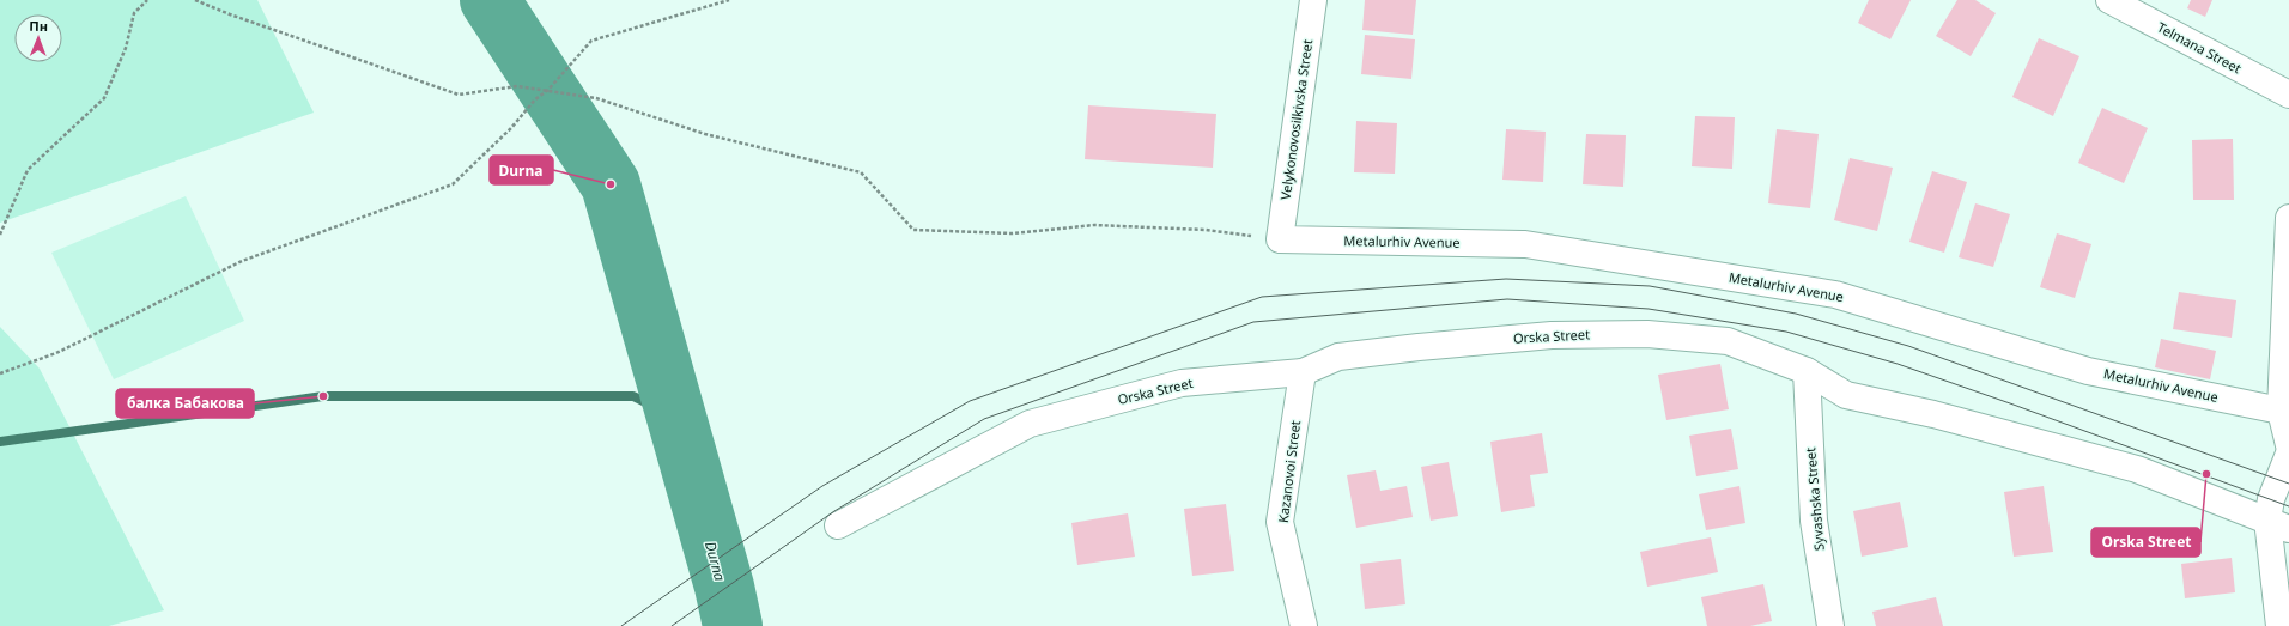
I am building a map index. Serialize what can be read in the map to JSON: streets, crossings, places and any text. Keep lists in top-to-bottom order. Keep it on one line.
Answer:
{"streets":{"street":["Telmana Street","Velykonovosilkivska Street","Metalurhiv Avenue","Orska Street","Kazanovoi Street","Syvashska Street"]},"crossings":[["Velykonovosilkivska Street","Metalurhiv Avenue"],["Orska Street","Kazanovoi Street"],["Orska Street","Syvashska Street"]],"water":["Durna"],"places":["Durna","балка Бабакова","Orska Street"],"north":"top"}
